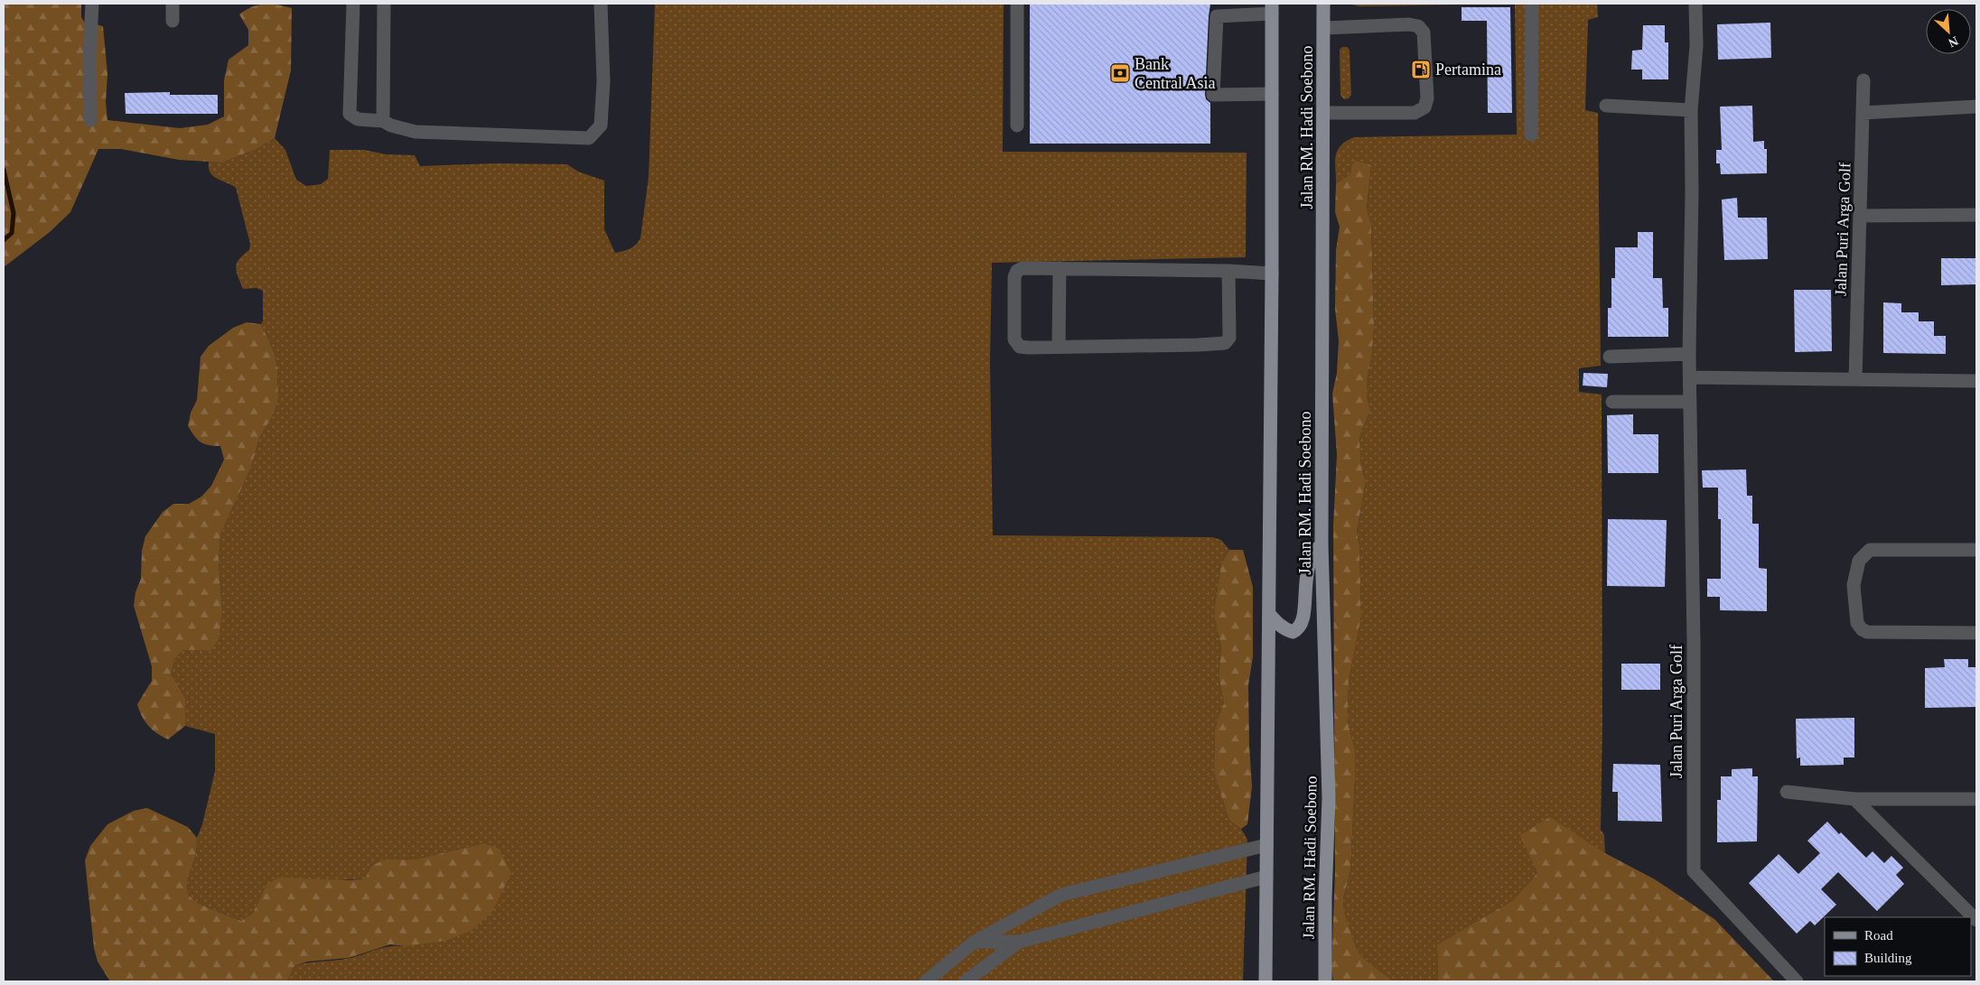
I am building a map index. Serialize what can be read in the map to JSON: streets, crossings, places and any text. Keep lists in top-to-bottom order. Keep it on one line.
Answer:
{"streets":{"main road":["Jalan RM. Hadi Soebono"],"street":["Jalan Puri Arga Golf"]},"places":{"fuel station":["Pertamina"],"bank":["Bank Central Asia"]},"legend":["Road","Building"],"north":"bottom right"}
